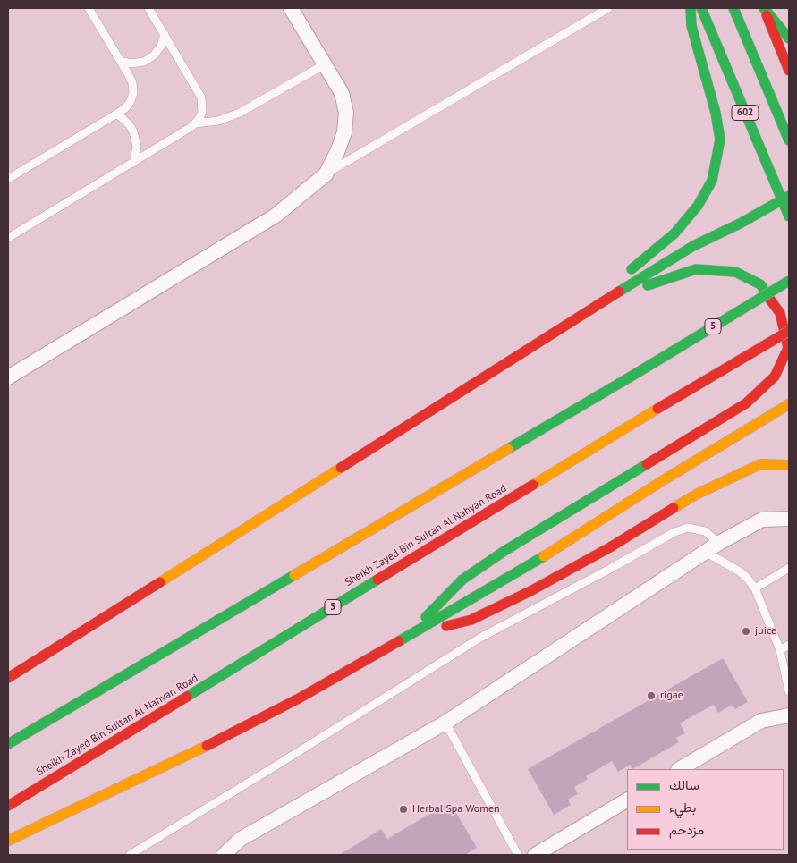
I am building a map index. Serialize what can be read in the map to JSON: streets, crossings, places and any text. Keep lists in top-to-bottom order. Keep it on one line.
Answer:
{"streets":{"main road":["602","5","Sheikh Zayed Bin Sultan Al Nahyan Road"]},"places":["juice","rigae","Herbal Spa Women"],"legend":["سالك","بطيء","مزدحم"]}
